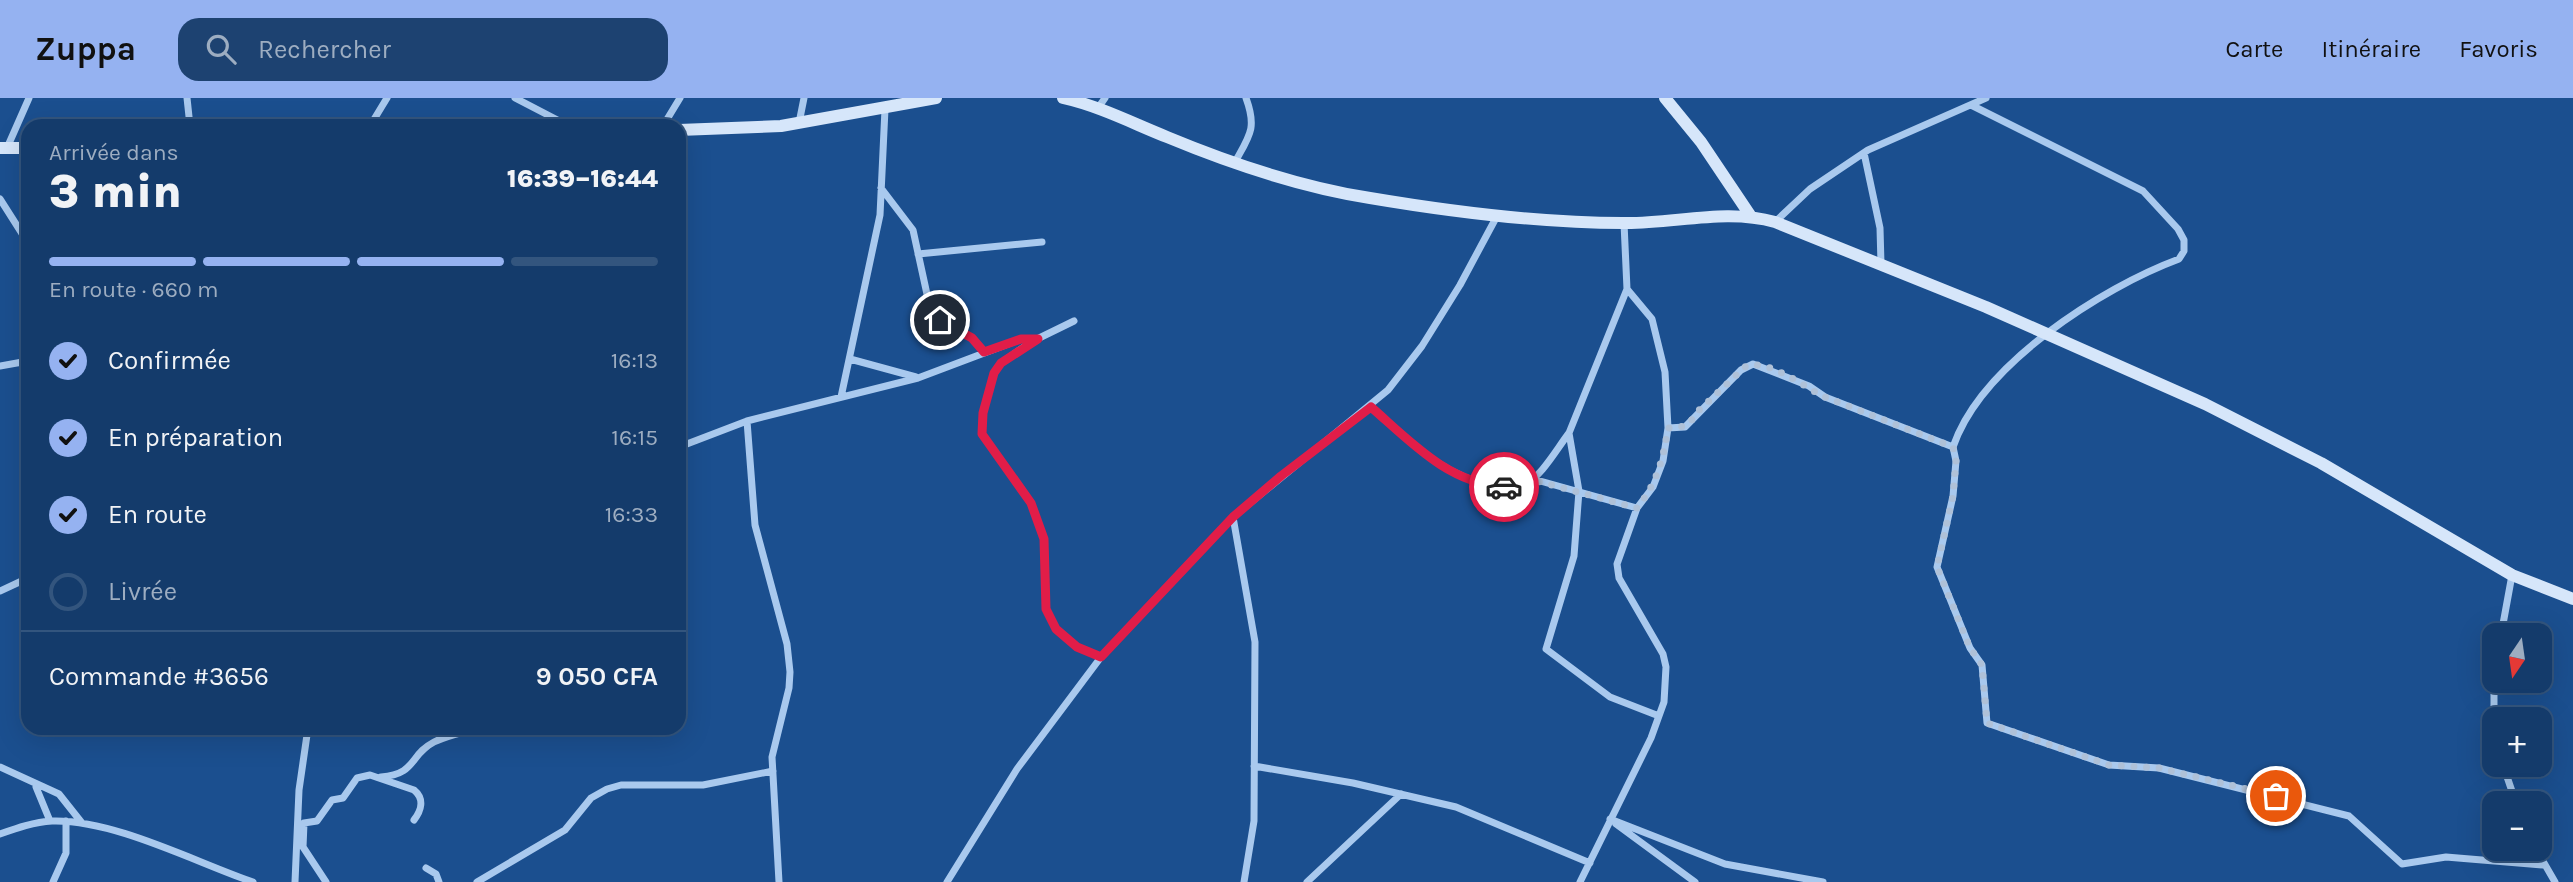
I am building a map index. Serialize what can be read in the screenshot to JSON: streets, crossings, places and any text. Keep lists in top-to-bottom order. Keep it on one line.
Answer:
{"north":"bottom","page":{"header":"Zuppa","search":"Rechercher","nav":["Carte","Itinéraire","Favoris"],"heading":["3 min","Arrivée dans","16:39–16:44"],"panel":["Commande #3656","9 050 CFA"],"bar":"En route · 660 m","list":[["Confirmée","16:13"],["En préparation","16:15"],["En route","16:33"],"Livrée"],"map_buttons":["+","−"]}}
